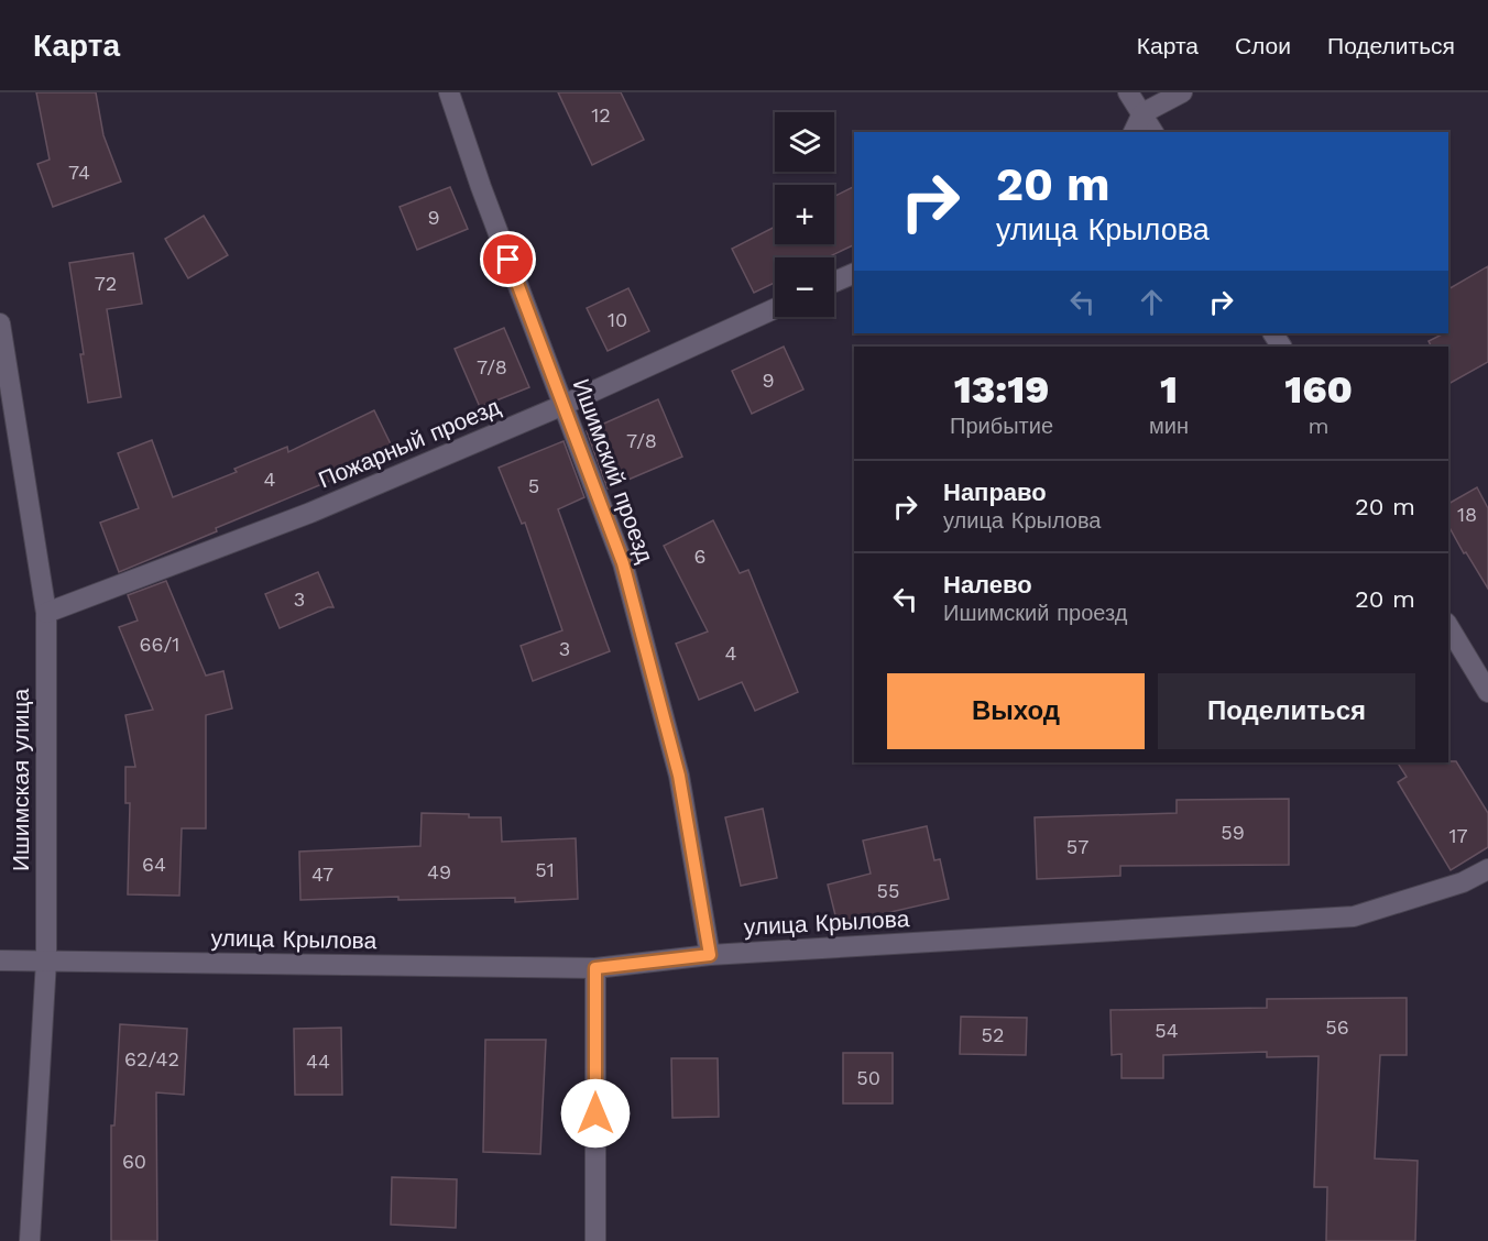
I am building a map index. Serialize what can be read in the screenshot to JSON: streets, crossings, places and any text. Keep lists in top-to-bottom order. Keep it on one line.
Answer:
{"streets":{"street":["Пожарный проезд","Ишимский проезд","Ишимская улица","улица Крылова"]},"crossings":[["Пожарный проезд","Ишимский проезд"],["Пожарный проезд","Ишимская улица"],["Ишимский проезд","улица Крылова"],["Ишимская улица","улица Крылова"]],"house_numbers":["12","74","9","72","10","7/8","9","7/8","4","5","18","6","3","66/1","3","4","59","17","57","64","51","49","47","55","56","54","52","62/42","44","50","60"],"page":{"header":"Карта","nav":["Карта","Слои","Поделиться"],"map_buttons":["+","−"],"turn":["20 m","улица Крылова"],"eta":["13:19","Прибытие","1","мин","160","m"],"list":[{"name":"Направо","note":"улица Крылова","value":"20 m"},{"name":"Налево","note":"Ишимский проезд","value":"20 m"}],"buttons":["Выход","Поделиться"]}}
